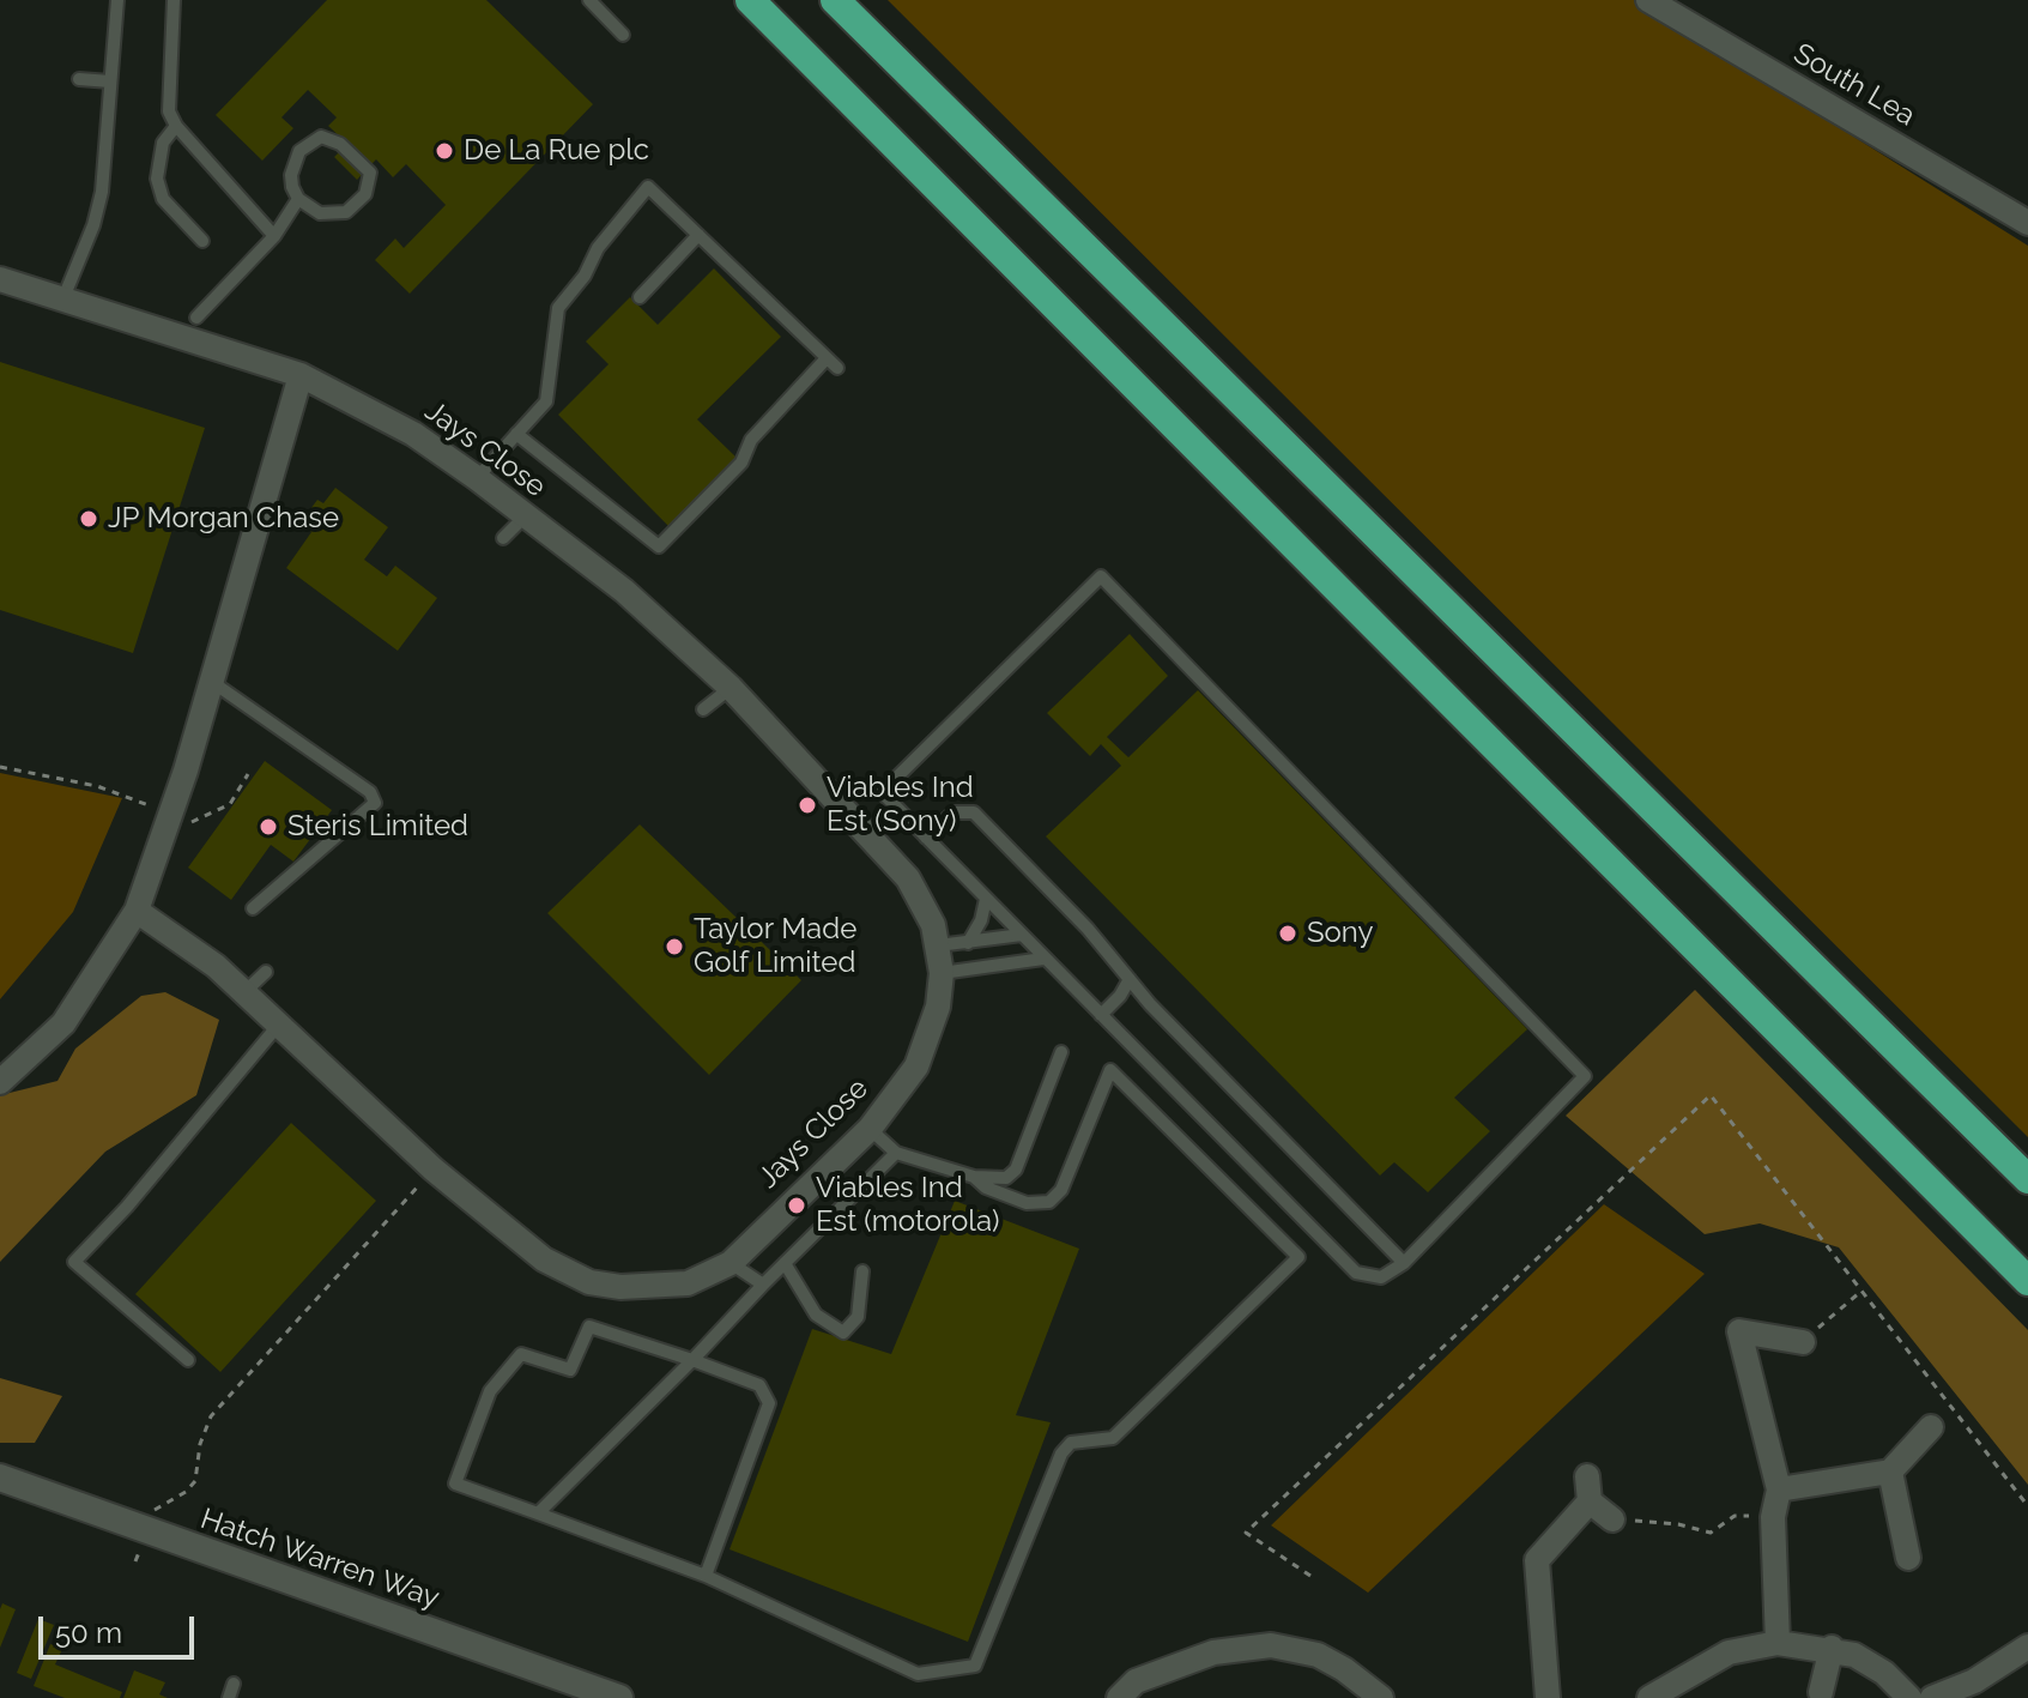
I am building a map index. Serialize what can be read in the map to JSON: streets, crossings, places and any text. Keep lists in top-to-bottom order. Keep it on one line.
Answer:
{"streets":{"street":["South Lea","Jays Close","Hatch Warren Way"]},"places":["De La Rue plc","JP Morgan Chase","Viables Ind Est (Sony)","Steris Limited","Sony","Taylor Made Golf Limited","Viables Ind Est (motorola)"],"scale_bar":"50 m"}
